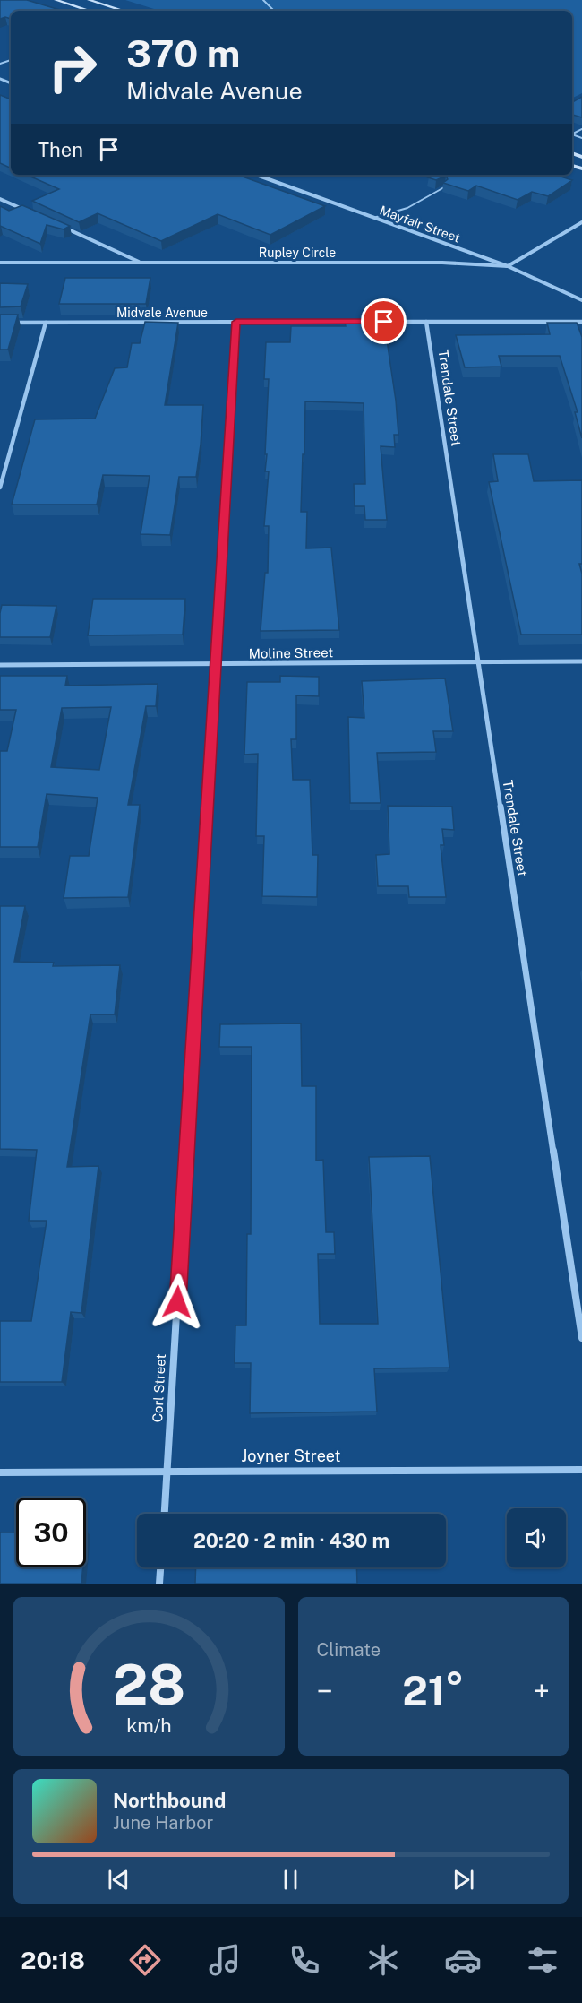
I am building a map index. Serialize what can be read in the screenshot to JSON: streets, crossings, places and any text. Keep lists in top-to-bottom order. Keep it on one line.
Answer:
{"streets":{"street":["Mayfair Street","Rupley Circle","Midvale Avenue","Trendale Street","Moline Street","Corl Street","Joyner Street"]},"crossings":[["Mayfair Street","Rupley Circle"],["Midvale Avenue","Corl Street"],["Trendale Street","Moline Street"],["Moline Street","Corl Street"],["Corl Street","Joyner Street"]],"page":{"turn":["370 m","Midvale Avenue"],"then":"Then","limit":"30","trip":"20:20 · 2 min · 430 m","tile":"Climate","heat":["−","21°","+"],"song":["Northbound","June Harbor"],"tabs":"20:18","gauge":["28","km/h"]}}
